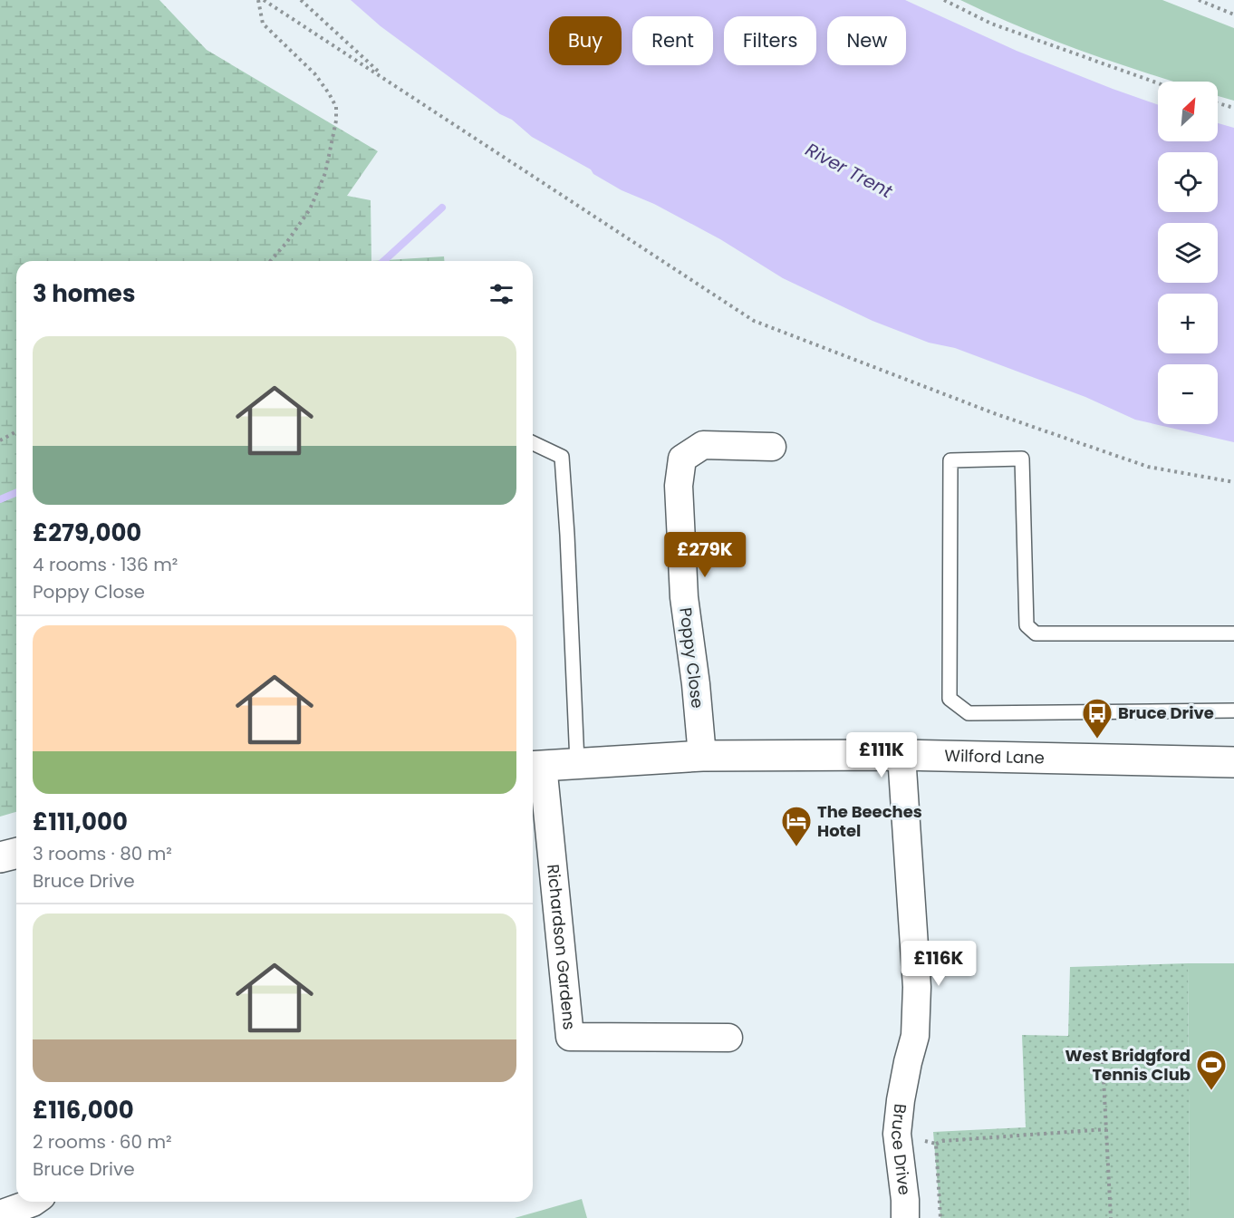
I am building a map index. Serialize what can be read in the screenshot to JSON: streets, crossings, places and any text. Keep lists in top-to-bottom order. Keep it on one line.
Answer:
{"streets":{"main road":["Wilford Lane"],"street":["Poppy Close","Richardson Gardens","Bruce Drive"]},"crossings":[["Poppy Close","Wilford Lane"],["Wilford Lane","Richardson Gardens"],["Wilford Lane","Bruce Drive"]],"water":["River Trent"],"places":{"bus stop":["Bruce Drive"],"hotel":["The Beeches Hotel"],"sports":["West Bridgford Tennis Club"]},"north":"top right","page":{"chip":["Buy","Rent","Filters","New"],"map_buttons":["+","−"],"heading":"3 homes","list":[{"name":"£279,000","note":"4 rooms · 136 m² · Poppy Close"},{"name":"£111,000","note":"3 rooms · 80 m² · Bruce Drive"},{"name":"£116,000","note":"2 rooms · 60 m² · Bruce Drive"}],"price":["£279K","£111K","£116K"]}}
